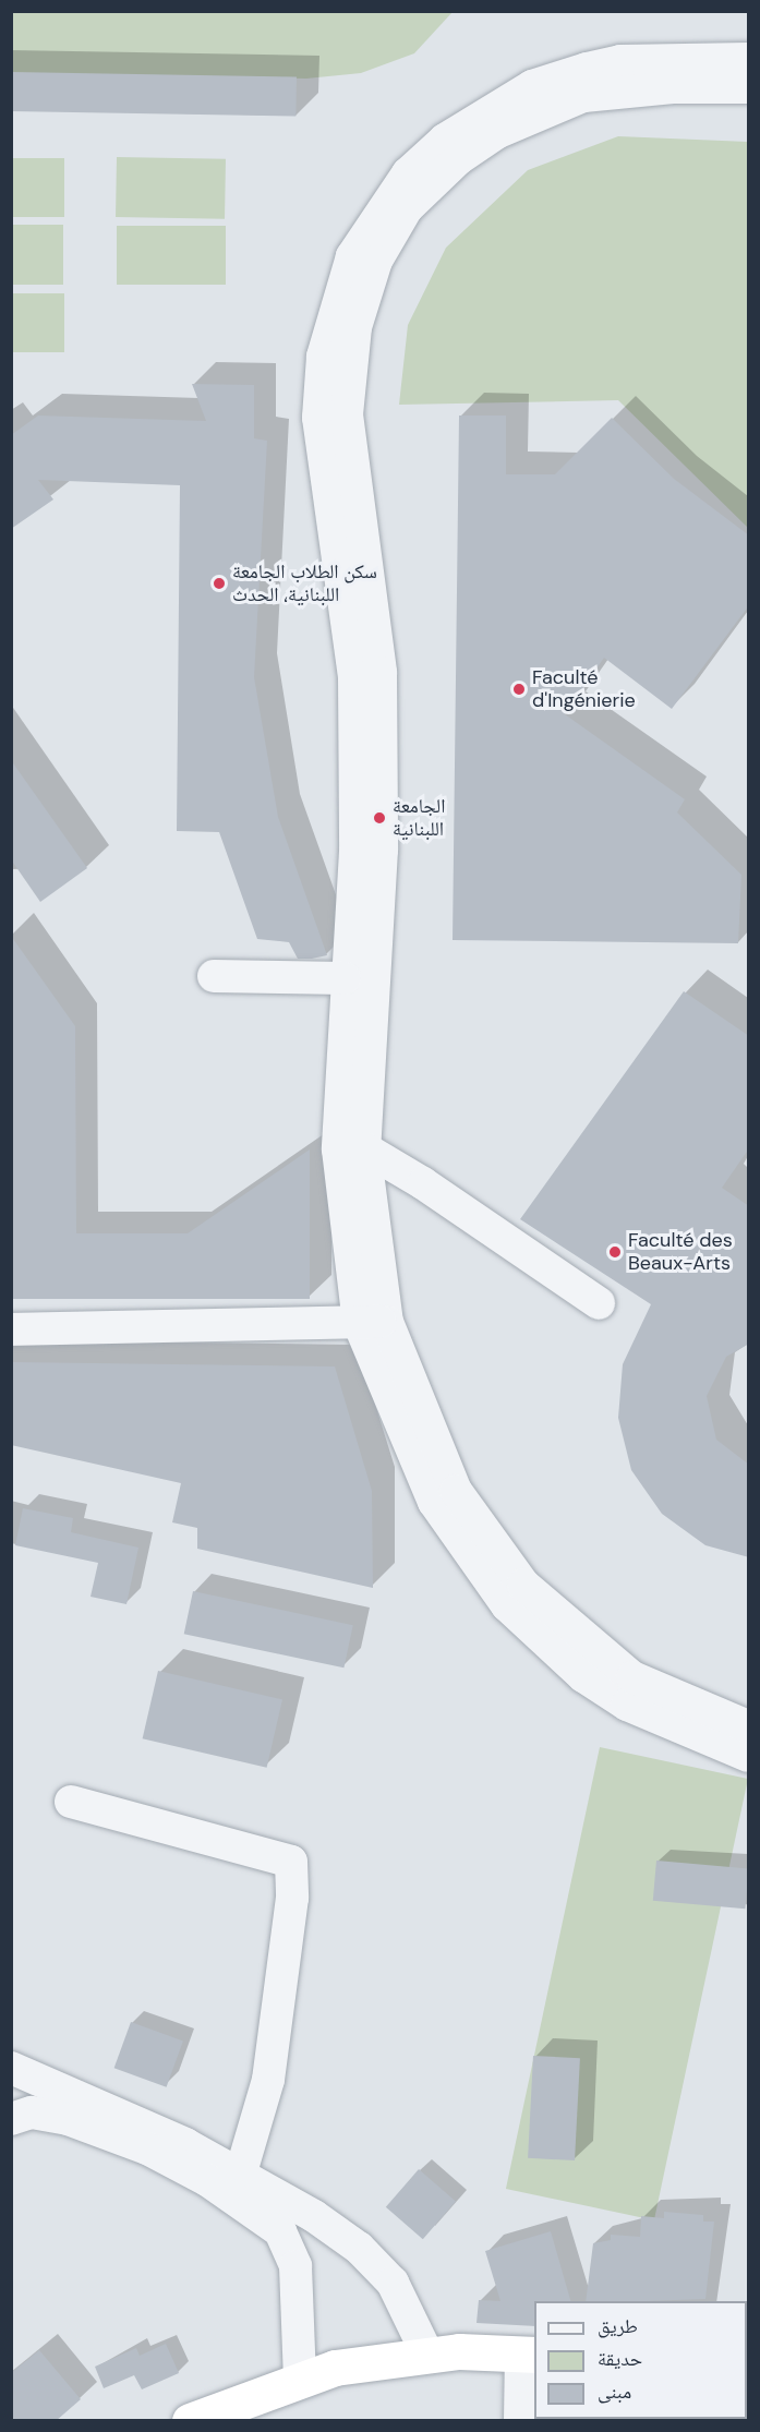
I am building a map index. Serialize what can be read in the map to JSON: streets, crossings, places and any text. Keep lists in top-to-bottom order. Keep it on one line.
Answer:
{"places":["سكن الطلاب الجامعة اللبنانية، الحدث","Faculté d'Ingénierie","الجامعة اللبنانية","Faculté des Beaux-Arts"],"legend":["طريق","حديقة","مبنى"]}
